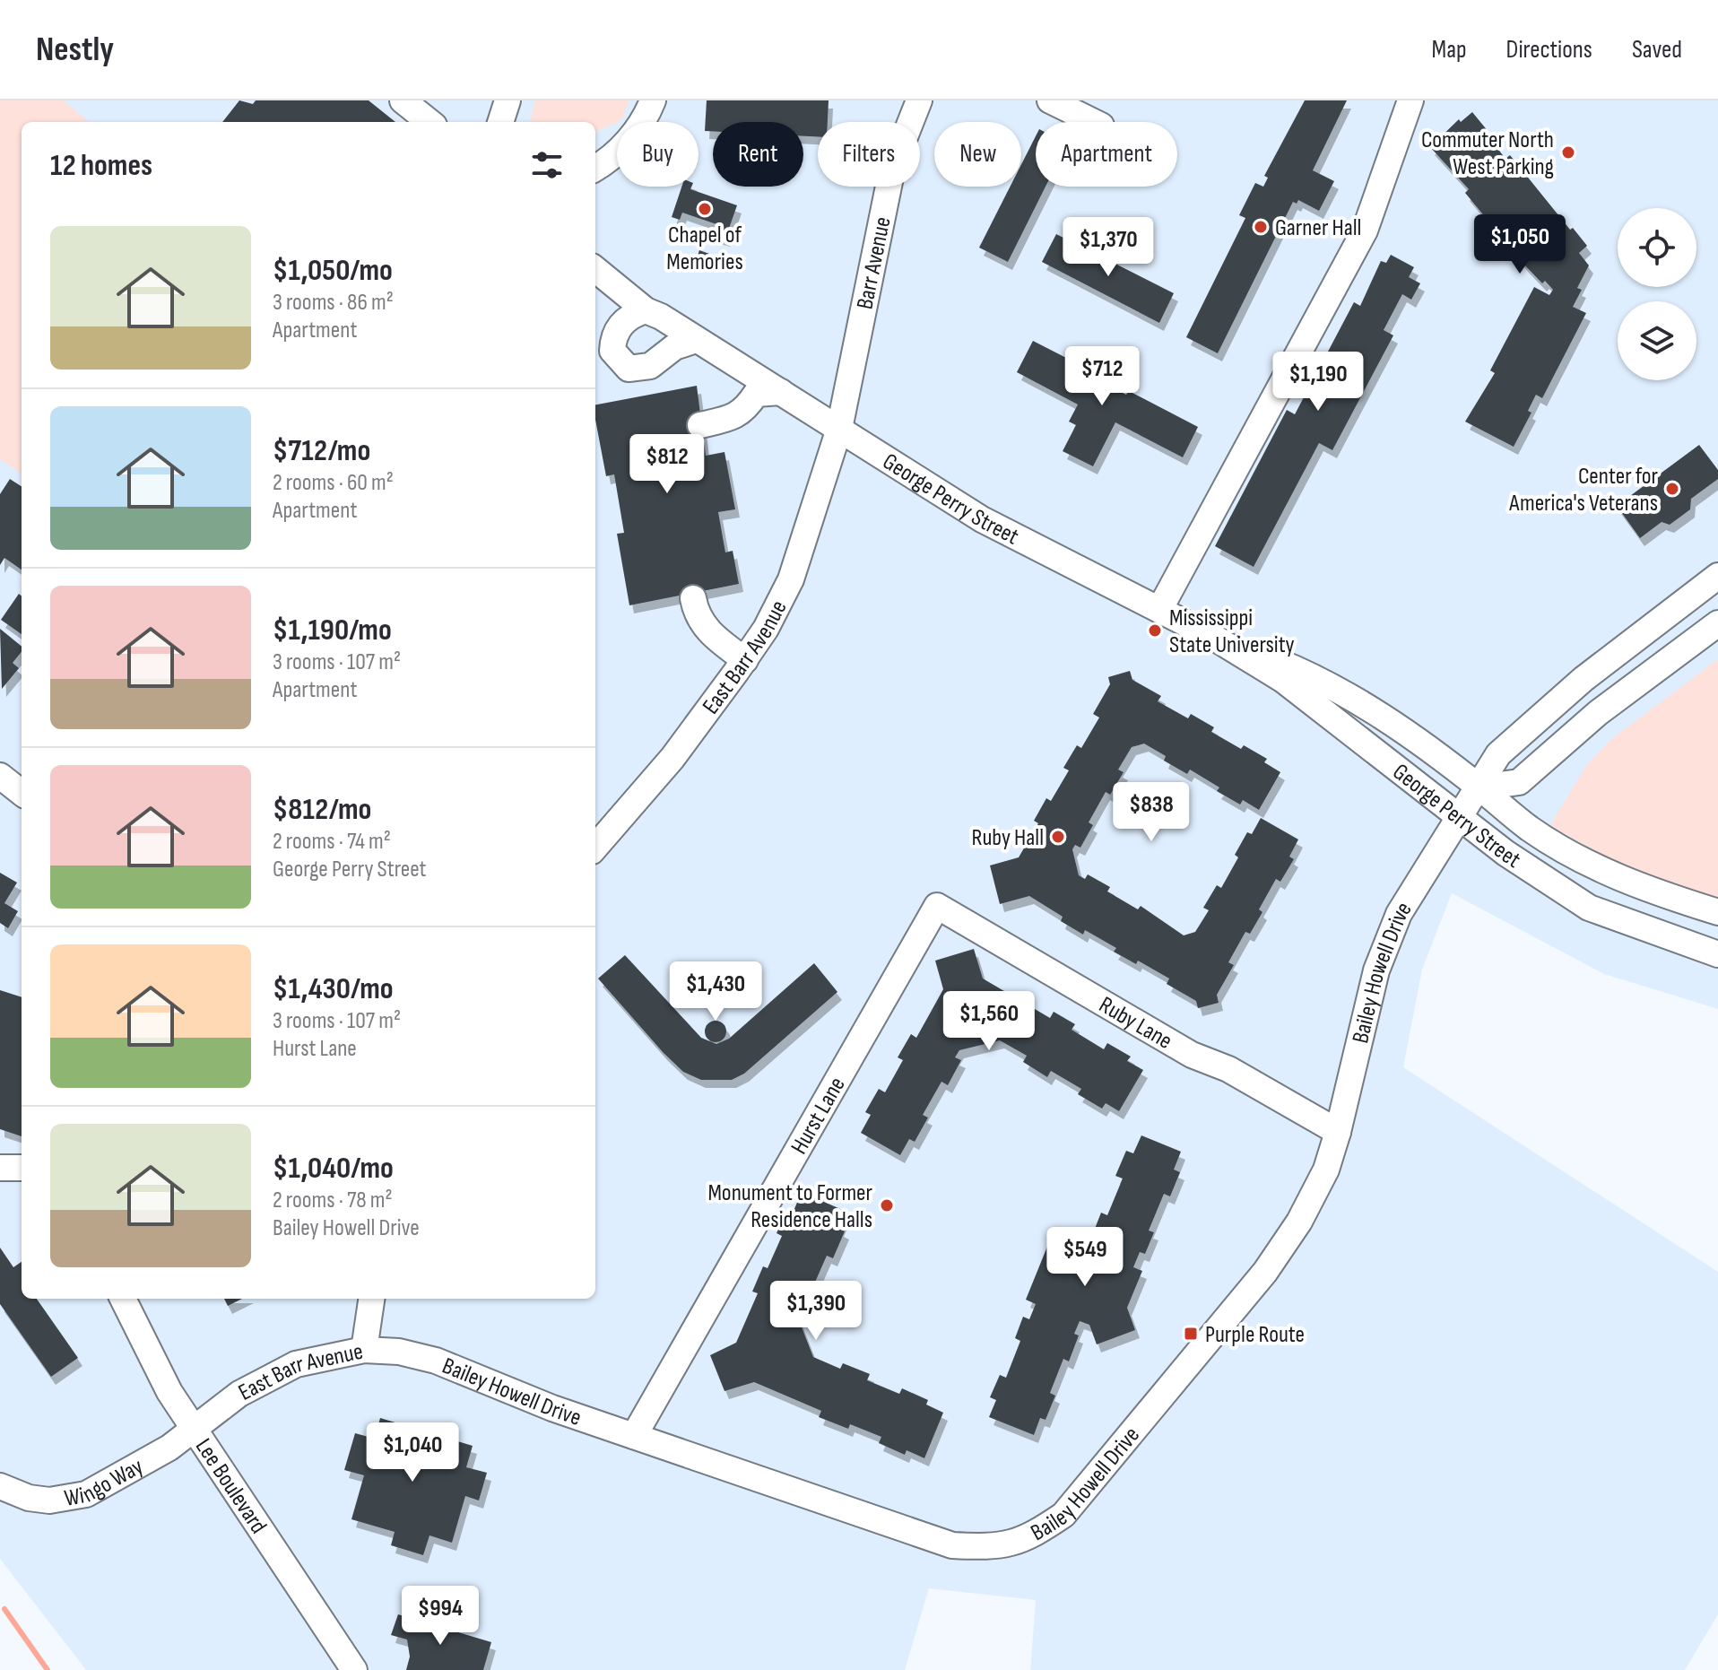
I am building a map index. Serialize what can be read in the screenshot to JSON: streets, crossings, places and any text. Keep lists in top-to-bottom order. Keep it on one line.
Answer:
{"streets":{"street":["Barr Avenue","George Perry Street","East Barr Avenue","Bailey Howell Drive","Ruby Lane","Hurst Lane","Wingo Way","Lee Boulevard"]},"crossings":[["Barr Avenue","George Perry Street"],["Barr Avenue","East Barr Avenue"],["George Perry Street","East Barr Avenue"],["George Perry Street","Bailey Howell Drive"],["East Barr Avenue","Bailey Howell Drive"],["East Barr Avenue","Wingo Way"],["East Barr Avenue","Lee Boulevard"],["Bailey Howell Drive","Ruby Lane"],["Bailey Howell Drive","Hurst Lane"],["Ruby Lane","Hurst Lane"],["Wingo Way","Lee Boulevard"]],"places":{"other":["Commuter North West Parking","Chapel of Memories","Garner Hall","Center for America's Veterans","Mississippi State University","Ruby Hall","Monument to Former Residence Halls"],"transit":["Purple Route"]},"page":{"header":"Nestly","nav":["Map","Directions","Saved"],"chip":["Buy","Rent","Filters","New","Apartment"],"heading":"12 homes","list":[{"name":"$1,050/mo","note":"3 rooms · 86 m² · Apartment"},{"name":"$712/mo","note":"2 rooms · 60 m² · Apartment"},{"name":"$1,190/mo","note":"3 rooms · 107 m² · Apartment"},{"name":"$812/mo","note":"2 rooms · 74 m² · George Perry Street"},{"name":"$1,430/mo","note":"3 rooms · 107 m² · Hurst Lane"},{"name":"$1,040/mo","note":"2 rooms · 78 m² · Bailey Howell Drive"}],"price":["$1,050","$1,370","$712","$1,190","$812","$838","$1,430","$1,560","$549","$1,390","$1,040","$994"]}}
